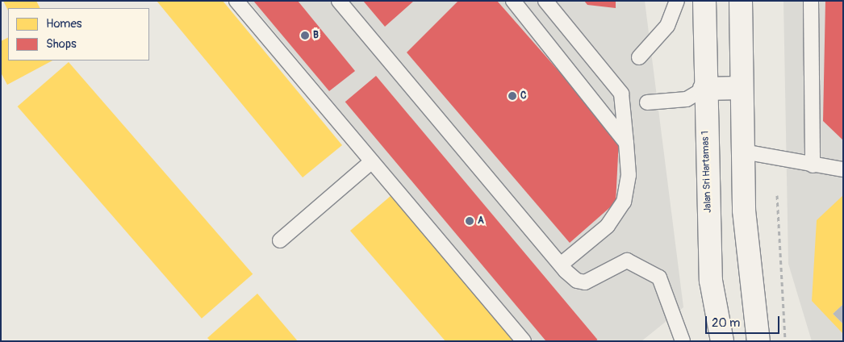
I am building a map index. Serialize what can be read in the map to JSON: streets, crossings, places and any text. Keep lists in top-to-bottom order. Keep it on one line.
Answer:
{"streets":{"street":["Jalan Sri Hartamas 1"]},"places":["B","C","A"],"legend":["Homes","Shops"],"scale_bar":"20 m"}
